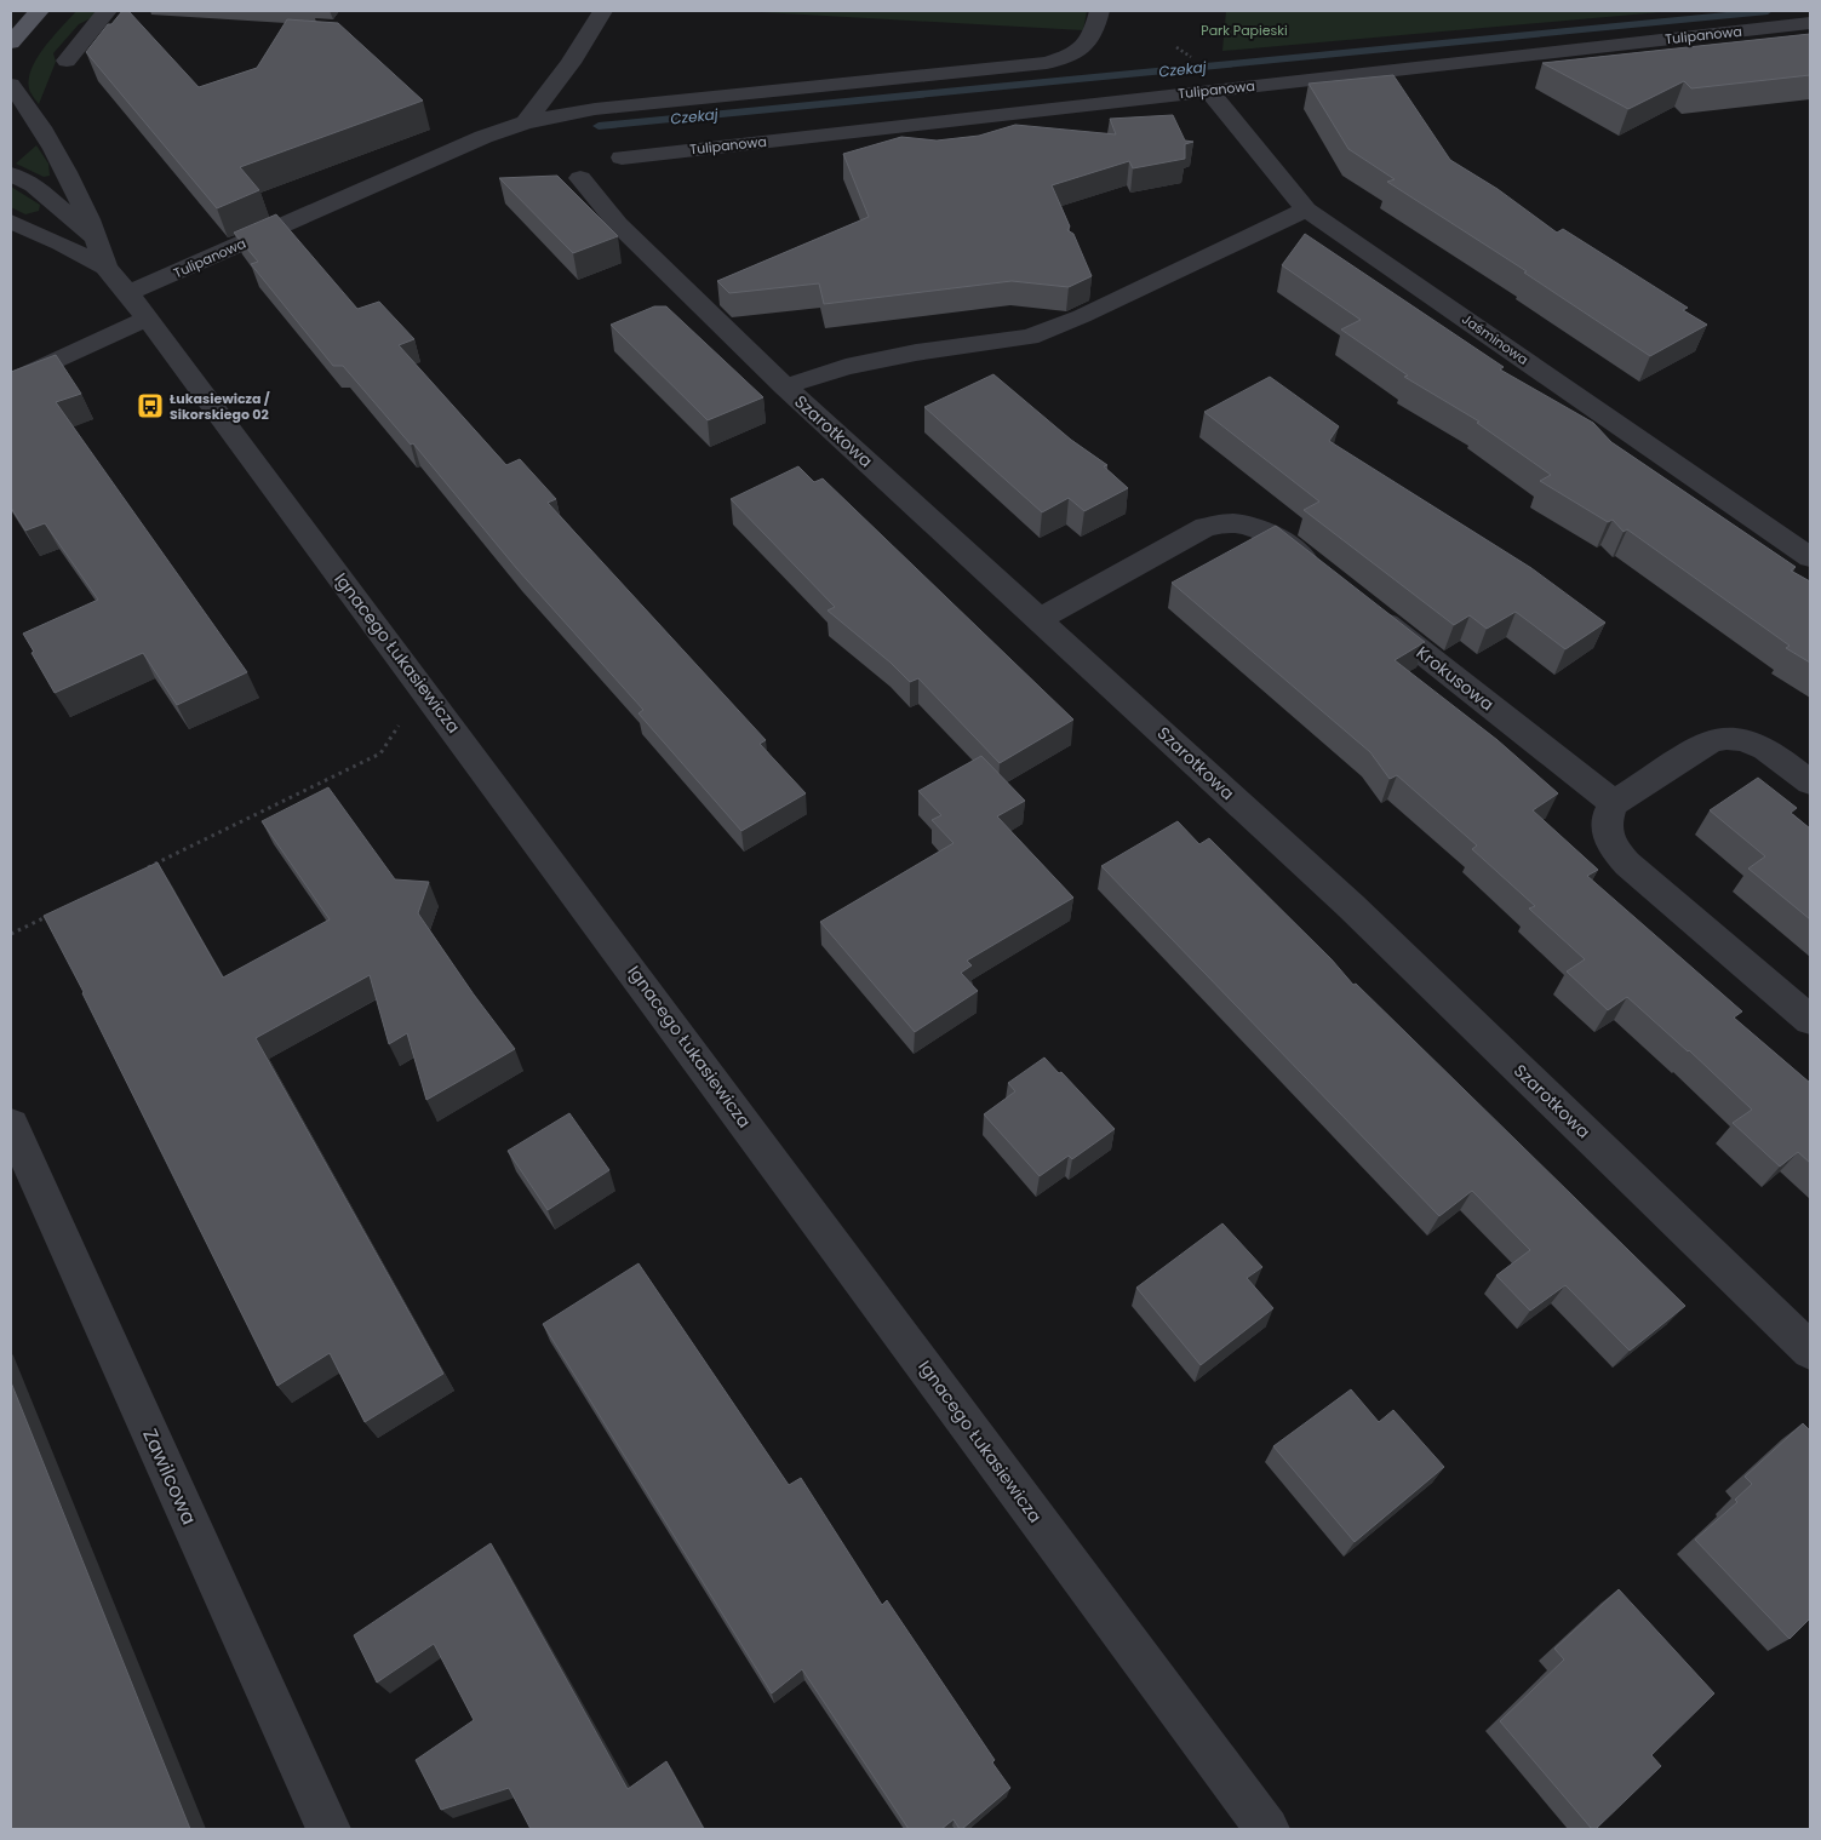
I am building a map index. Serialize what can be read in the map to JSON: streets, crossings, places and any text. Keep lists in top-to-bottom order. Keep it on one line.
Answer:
{"streets":{"street":["Tulipanowa","Jaśminowa","Szarotkowa","Ignacego Łukasiewicza","Krokusowa","Zawilcowa"]},"crossings":[["Tulipanowa","Jaśminowa"],["Tulipanowa","Ignacego Łukasiewicza"]],"water":["Czekaj"],"parks":["Park Papieski"],"places":{"bus stop":["Łukasiewicza / Sikorskiego 02"]}}
